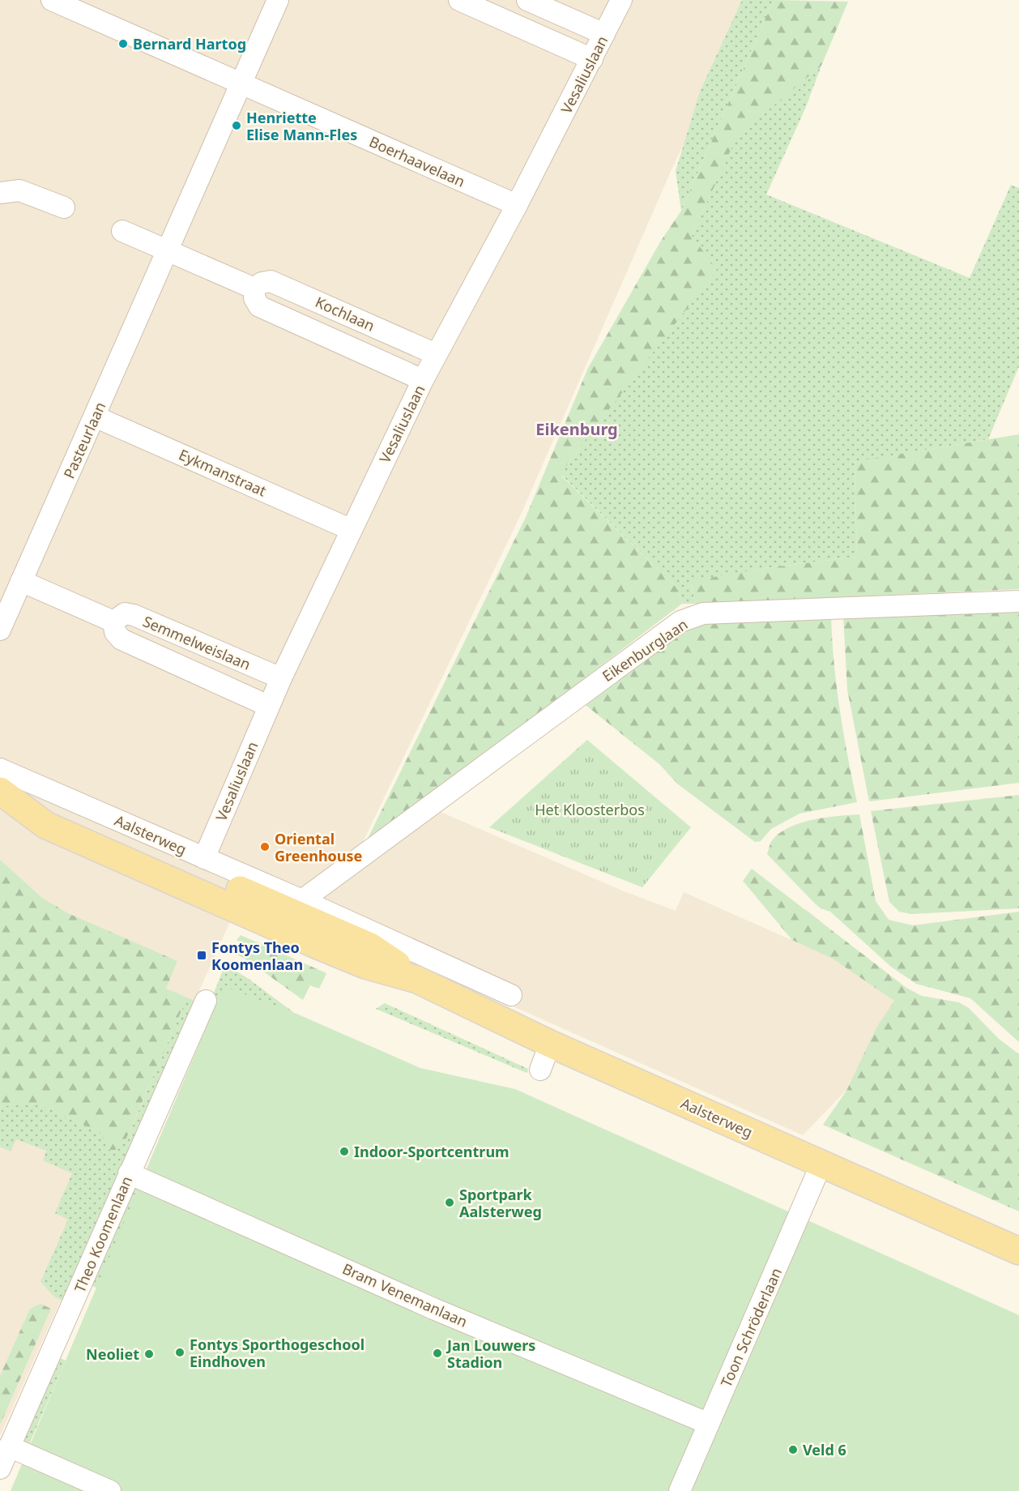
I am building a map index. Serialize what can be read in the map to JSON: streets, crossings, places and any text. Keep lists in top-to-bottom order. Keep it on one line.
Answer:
{"streets":{"main road":["Aalsterweg"],"street":["Vesaliuslaan","Boerhaavelaan","Kochlaan","Pasteurlaan","Eykmanstraat","Semmelweislaan","Eikenburglaan","Theo Koomenlaan","Bram Venemanlaan","Toon Schröderlaan"]},"crossings":[["Vesaliuslaan","Boerhaavelaan"],["Vesaliuslaan","Kochlaan"],["Vesaliuslaan","Eykmanstraat"],["Vesaliuslaan","Semmelweislaan"],["Vesaliuslaan","Aalsterweg"],["Boerhaavelaan","Pasteurlaan"],["Pasteurlaan","Eykmanstraat"],["Eikenburglaan","Aalsterweg"],["Aalsterweg","Toon Schröderlaan"],["Theo Koomenlaan","Bram Venemanlaan"],["Bram Venemanlaan","Toon Schröderlaan"]],"districts":["Eikenburg"],"parks":["Het Kloosterbos"],"places":{"other":["Bernard Hartog","Henriette Elise Mann-Fles","Oriental Greenhouse","Indoor-Sportcentrum","Sportpark Aalsterweg","Fontys Sporthogeschool Eindhoven","Jan Louwers Stadion","Neoliet","Veld 6"],"transit":["Fontys Theo Koomenlaan"]}}
